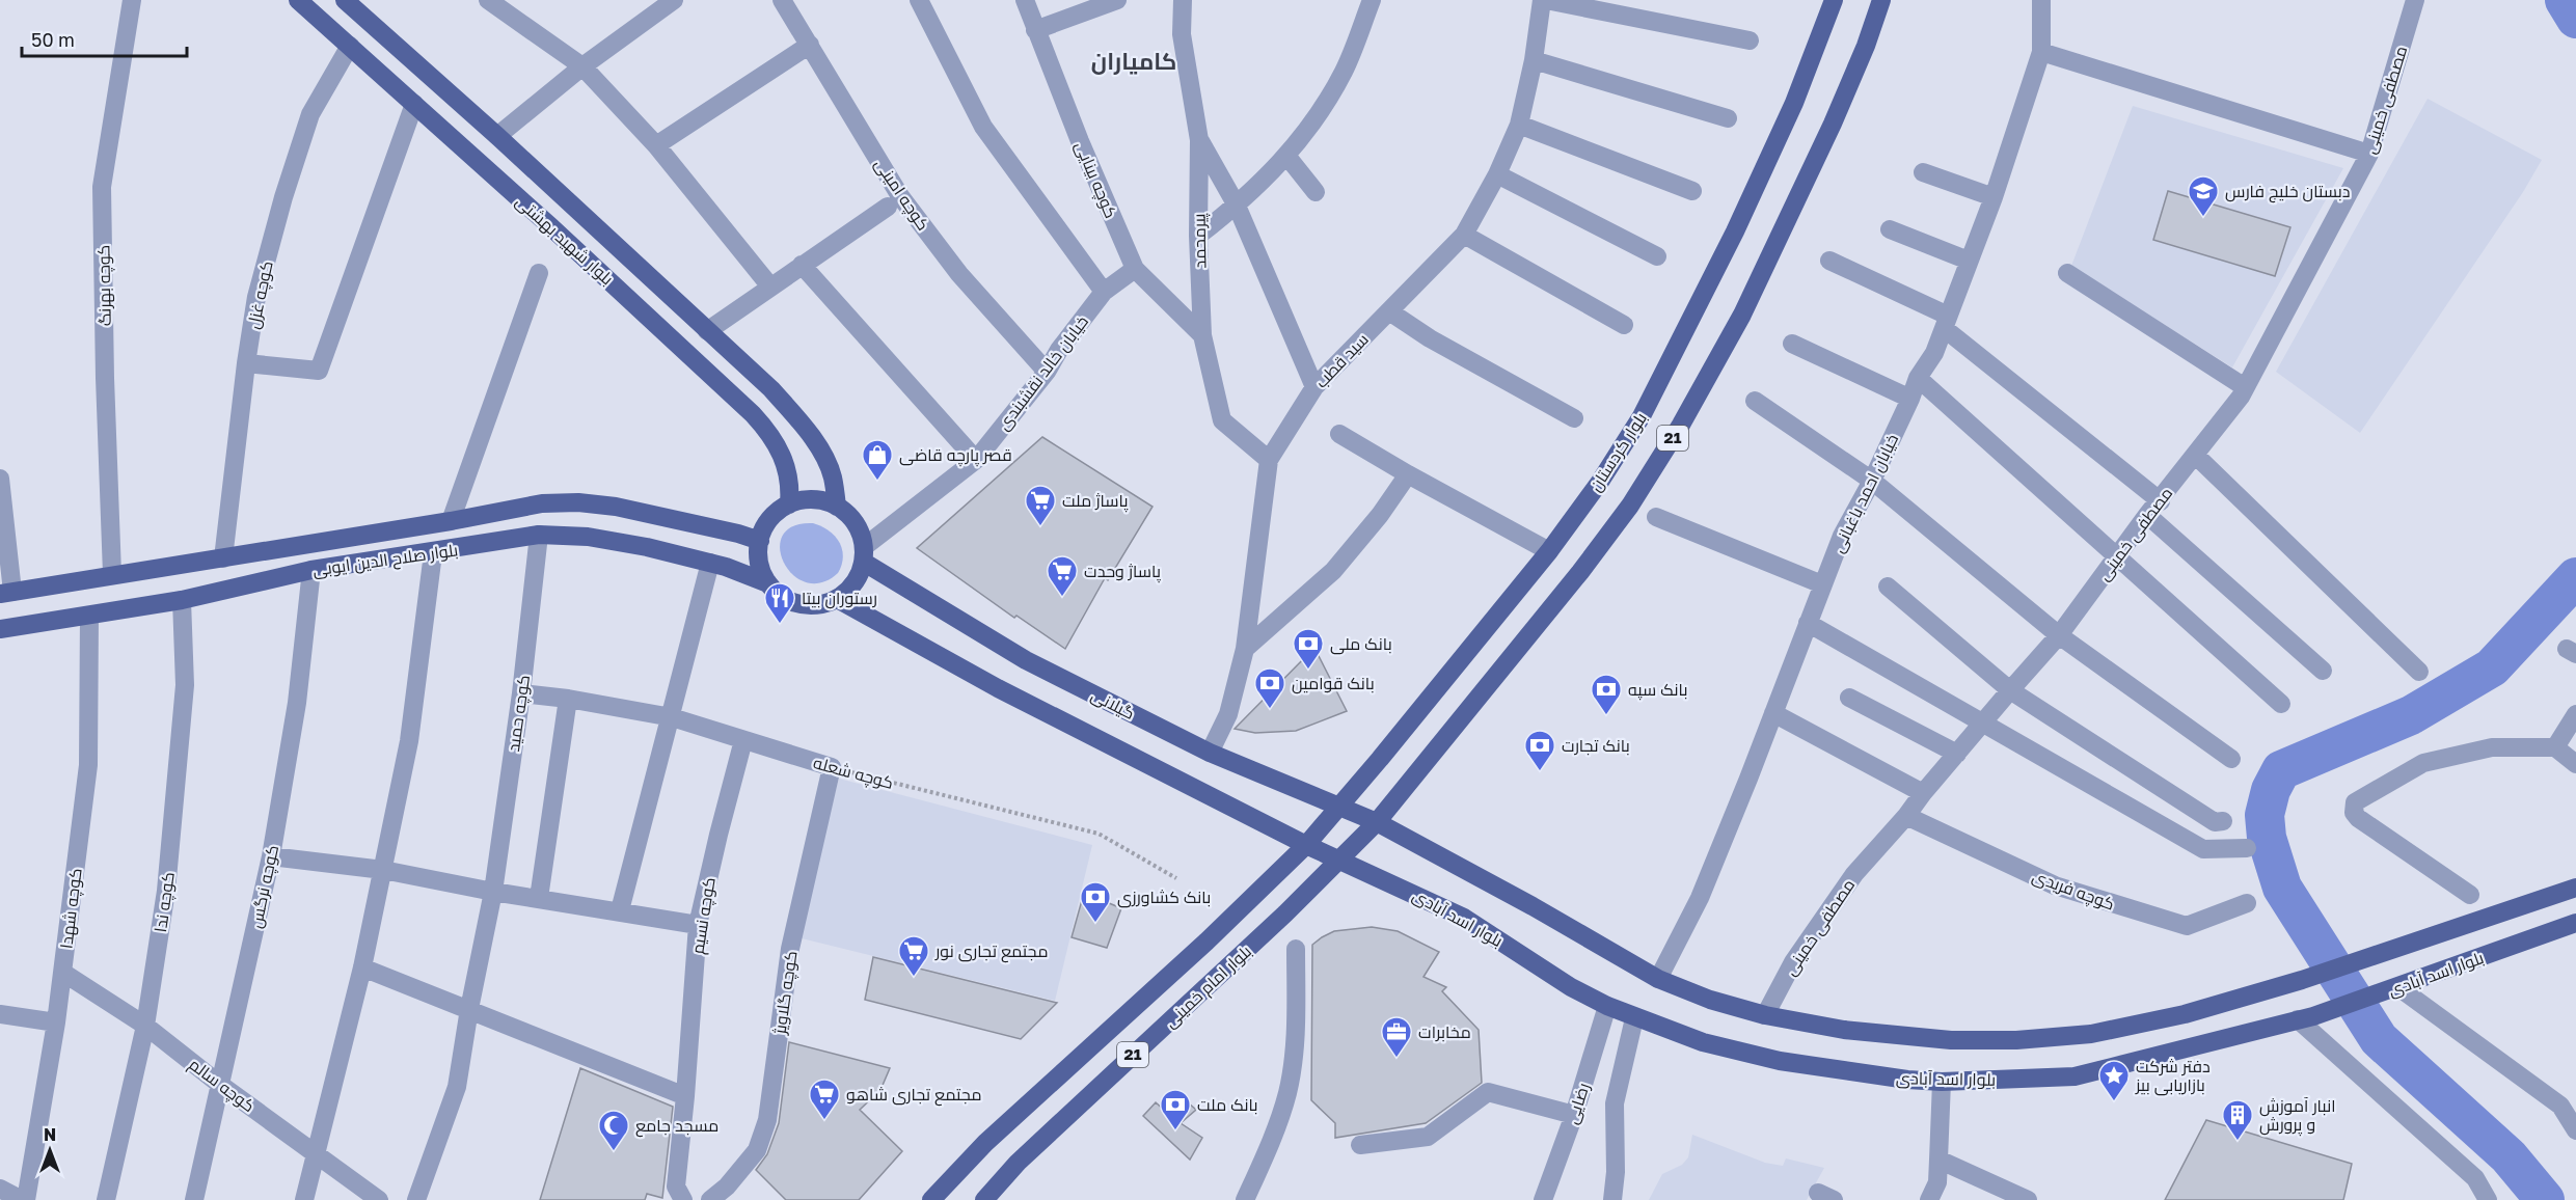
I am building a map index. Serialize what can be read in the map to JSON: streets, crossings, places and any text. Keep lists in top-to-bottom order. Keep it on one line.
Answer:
{"streets":{"main road":["بلوار شهید بهشتی","21","بلوار کردستان","بلوار صلاح الدین ایوبی","گیلانی","بلوار اسد آبادی","بلوار امام خمینی"],"street":["مصطفی خمینی","کوچه بینایی","کوچه امینی","پیرمحمد","کوچه بهرنگ","کوچه غزل","سید قطب","خیابان خالد نقشبندی","خیابان احمد باغبانی","کوچه حمید","کوچه شعله","کوچه نرگس","کوچه فریدی","کوچه ندا","کوچه شهدا","کوچه نسیم","کوچه گلاویژ","کوچه سالم","رضایی"]},"crossings":[["مصطفی خمینی","کوچه فریدی"],["کوچه بینایی","پیرمحمد"],["کوچه بینایی","خیابان خالد نقشبندی"],["کوچه امینی","خیابان خالد نقشبندی"],["بلوار شهید بهشتی","کوچه غزل"],["بلوار شهید بهشتی","خیابان خالد نقشبندی"],["بلوار شهید بهشتی","بلوار صلاح الدین ایوبی"],["بلوار شهید بهشتی","گیلانی"],["پیرمحمد","سید قطب"],["کوچه بهرنگ","بلوار صلاح الدین ایوبی"],["کوچه غزل","بلوار صلاح الدین ایوبی"],["سید قطب","گیلانی"],["خیابان خالد نقشبندی","بلوار صلاح الدین ایوبی"],["خیابان خالد نقشبندی","گیلانی"],["21","گیلانی"],["21","بلوار امام خمینی"],["بلوار کردستان","گیلانی"],["بلوار کردستان","بلوار امام خمینی"],["بلوار صلاح الدین ایوبی","گیلانی"],["بلوار صلاح الدین ایوبی","کوچه حمید"],["بلوار صلاح الدین ایوبی","کوچه نرگس"],["بلوار صلاح الدین ایوبی","کوچه ندا"],["بلوار صلاح الدین ایوبی","کوچه شهدا"],["گیلانی","بلوار امام خمینی"],["کوچه حمید","کوچه شعله"],["کوچه شعله","کوچه نسیم"],["کوچه شعله","کوچه گلاویژ"],["کوچه نرگس","کوچه سالم"],["کوچه ندا","کوچه سالم"],["کوچه شهدا","کوچه سالم"],["بلوار اسد آبادی","بلوار امام خمینی"],["بلوار اسد آبادی","رضایی"]],"districts":["کامیاران"],"places":{"school or university":["دبستان خلیج فارس"],"shop":["قصر پارچه قاضی"],"supermarket":["پاساژ ملت","پاساژ وحدت","مجتمع تجاری نور","مجتمع تجاری شاهو"],"restaurant":["رستوران بیتا"],"bank":["بانک ملی","بانک قوامین","بانک سپه","بانک تجارت","بانک کشاورزی","بانک ملت"],"office":["مخابرات"],"place":["دفتر شرکت بازاریابی بیز"],"building":["انبار آموزش و پرورش"],"mosque":["مسجد جامع"]},"scale_bar":"50 m","north":"top"}
